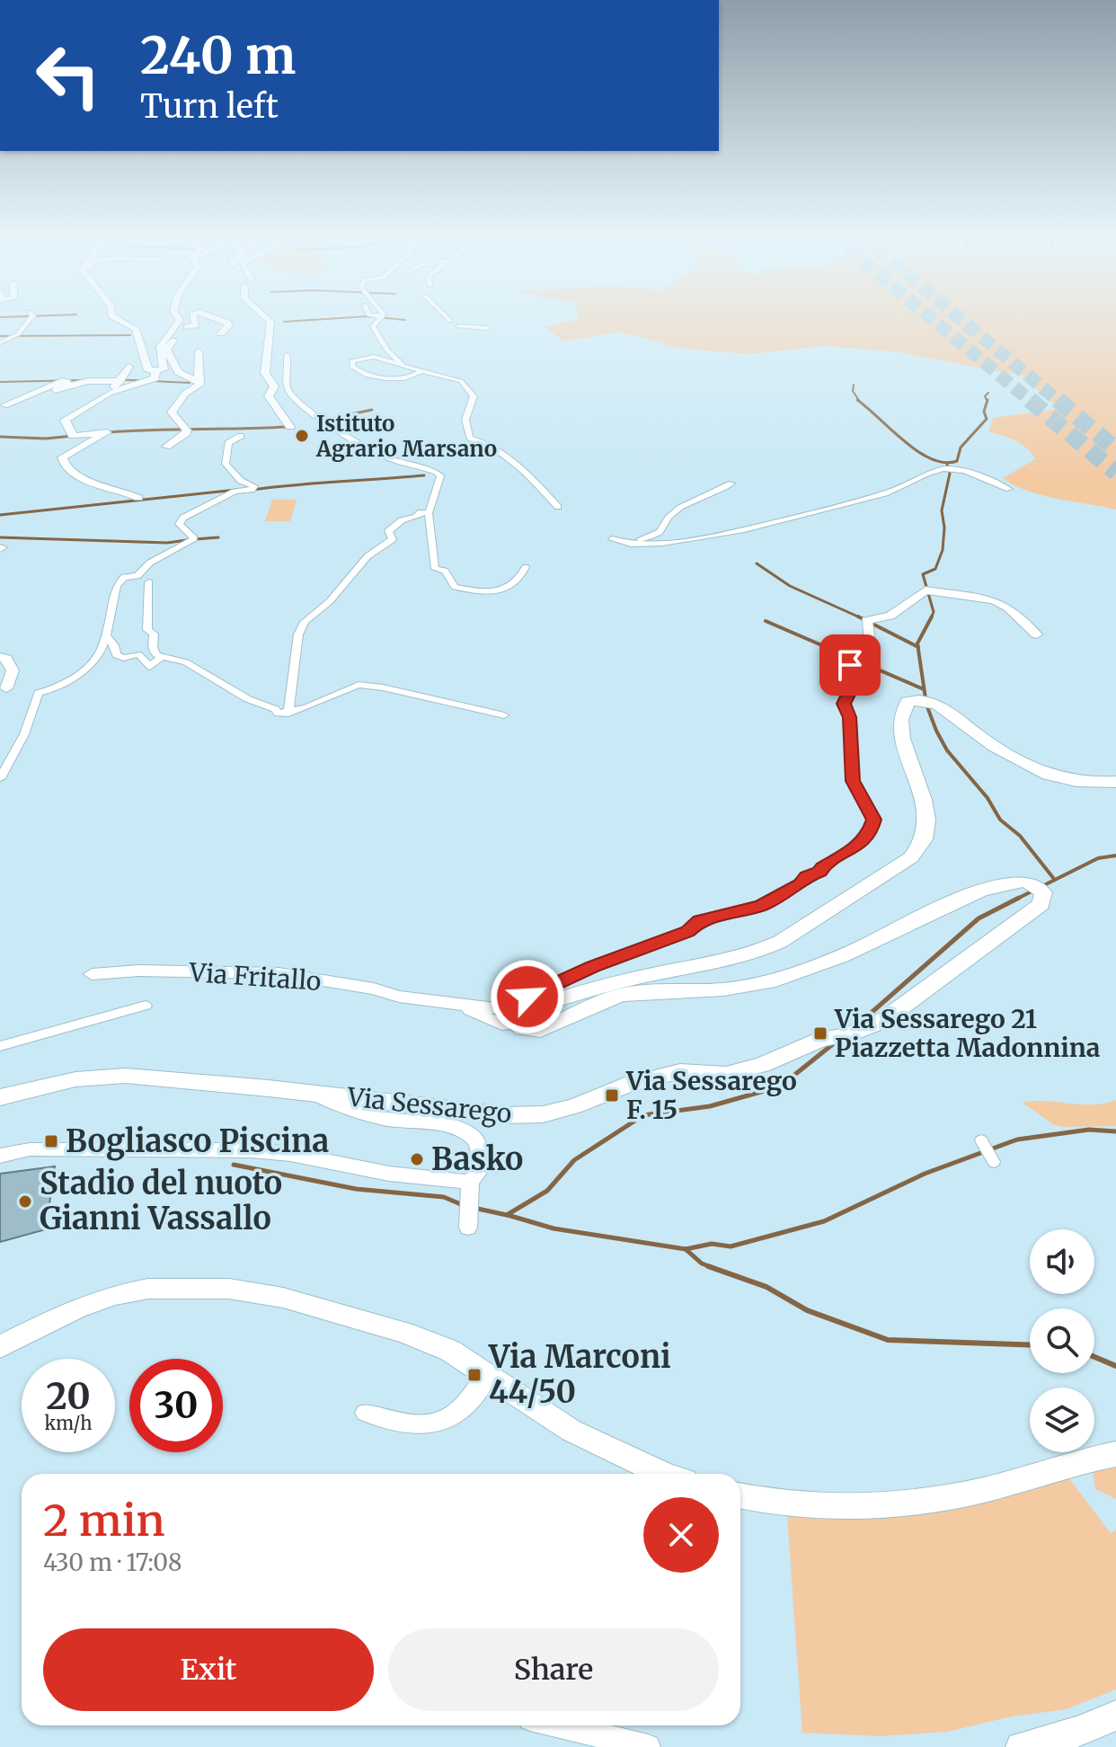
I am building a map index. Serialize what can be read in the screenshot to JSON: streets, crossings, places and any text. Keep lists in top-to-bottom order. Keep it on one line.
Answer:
{"streets":{"street":["Via Fritallo","Via Sessarego"]},"places":{"other":["Istituto Agrario Marsano","Basko","Stadio del nuoto Gianni Vassallo"],"transit":["Via Sessarego 21 Piazzetta Madonnina","Via Sessarego F. 15","Bogliasco Piscina","Via Marconi 44/50"]},"page":{"turn":["240 m","Turn left"],"speed":"20 km/h","limit":"30","heading":["2 min","430 m · 17:08"],"buttons":["Exit","Share"]}}
